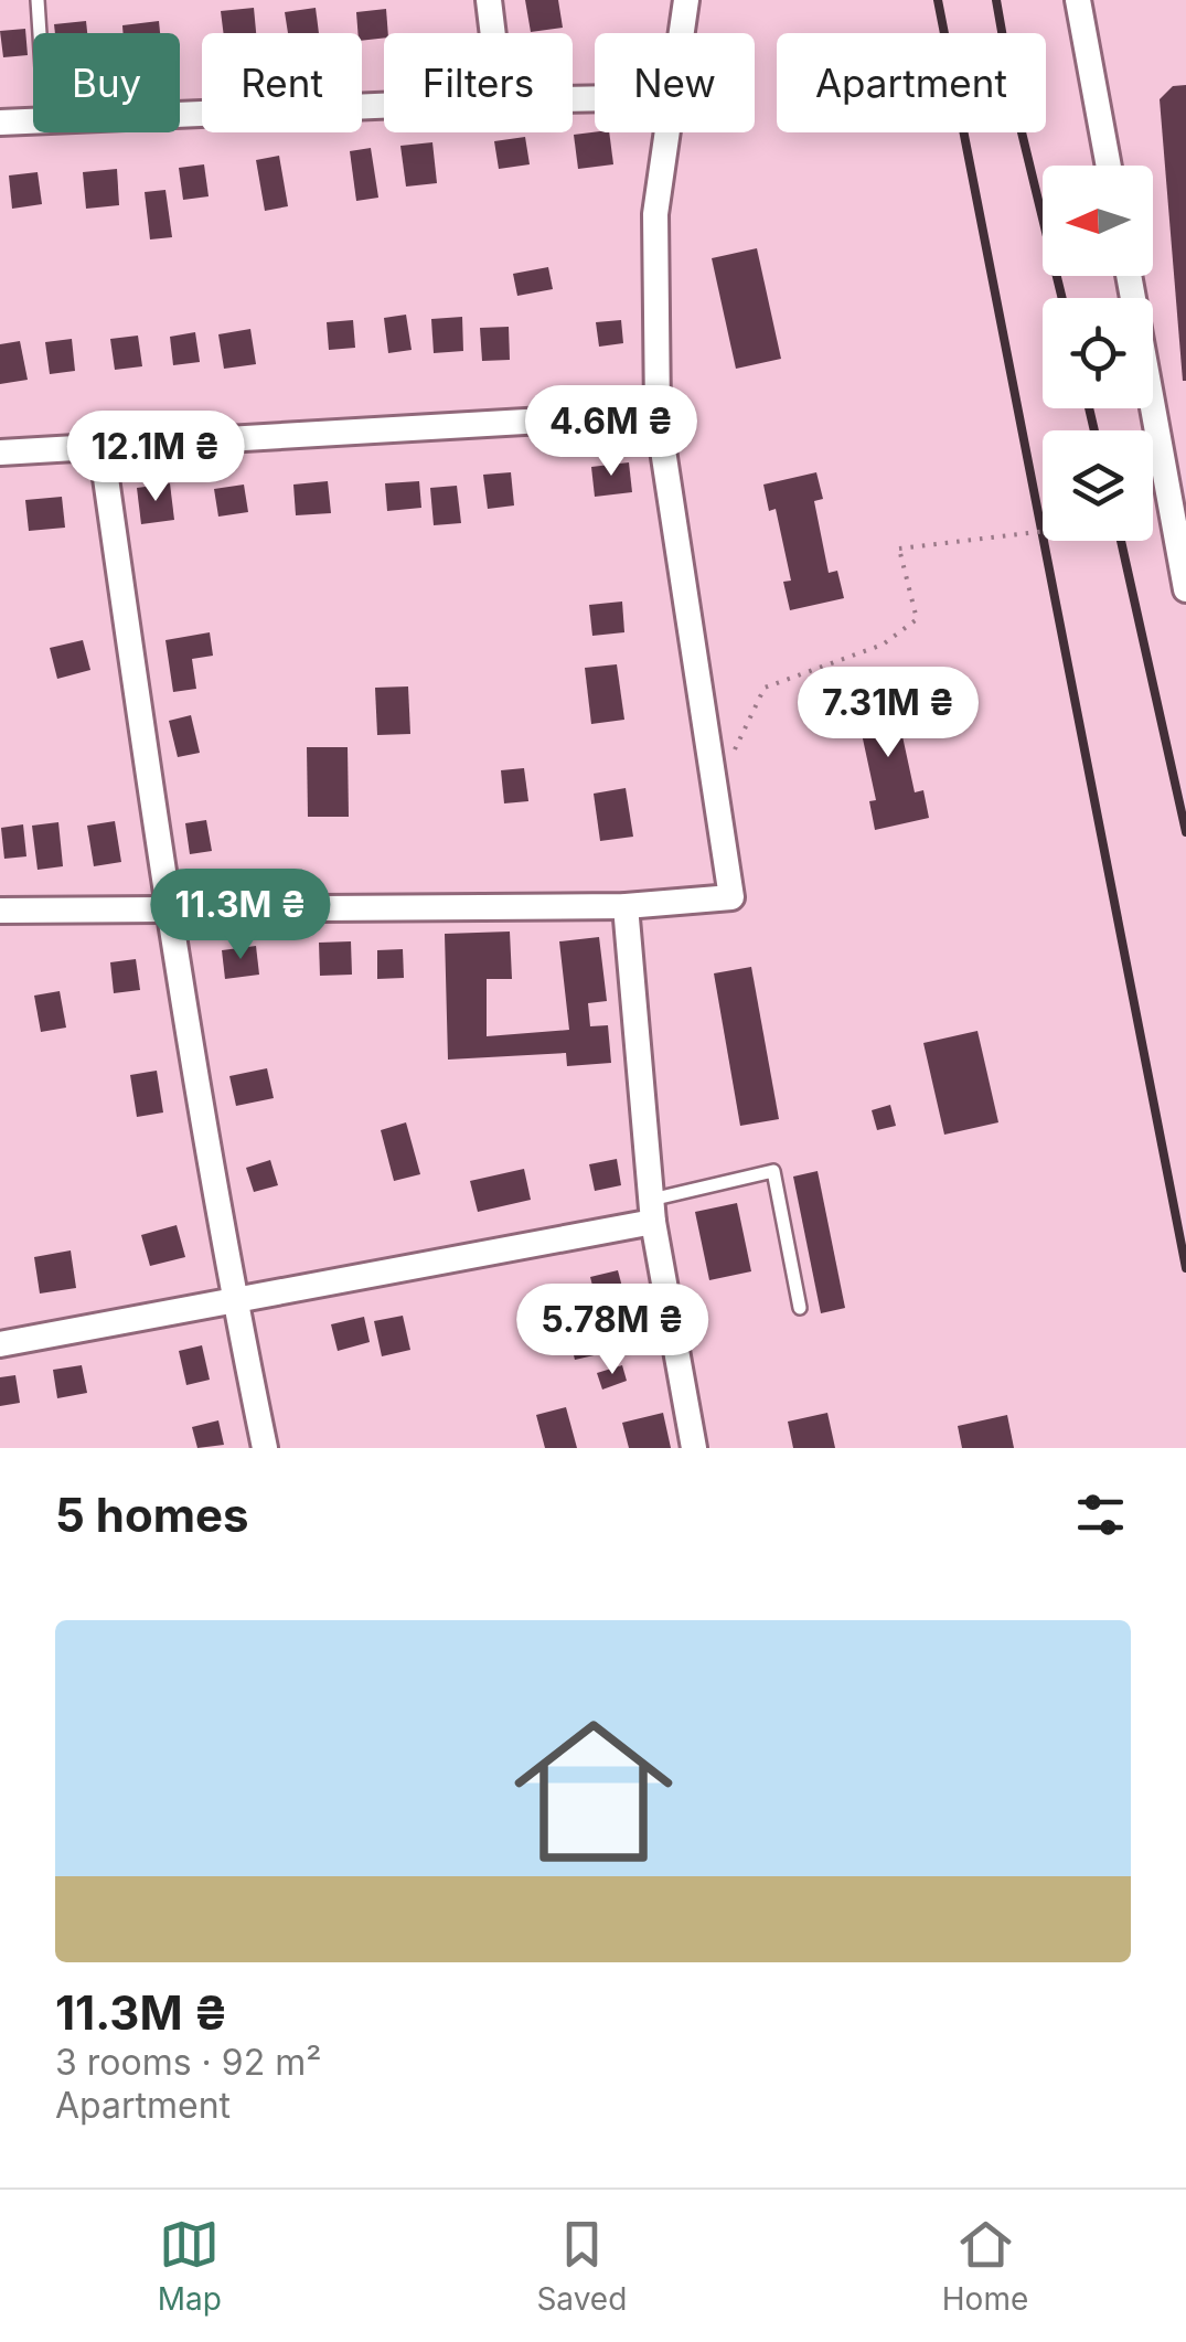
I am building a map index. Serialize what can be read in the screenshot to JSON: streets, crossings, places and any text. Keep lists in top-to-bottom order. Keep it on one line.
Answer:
{"north":"left","page":{"chip":["Buy","Rent","Filters","New","Apartment"],"price":["4.6M ₴","12.1M ₴","7.31M ₴","11.3M ₴","5.78M ₴"],"heading":"5 homes","list":[{"name":"11.3M ₴","note":"3 rooms · 92 m² · Apartment"}],"tabs":["Map","Saved","Home"]}}
